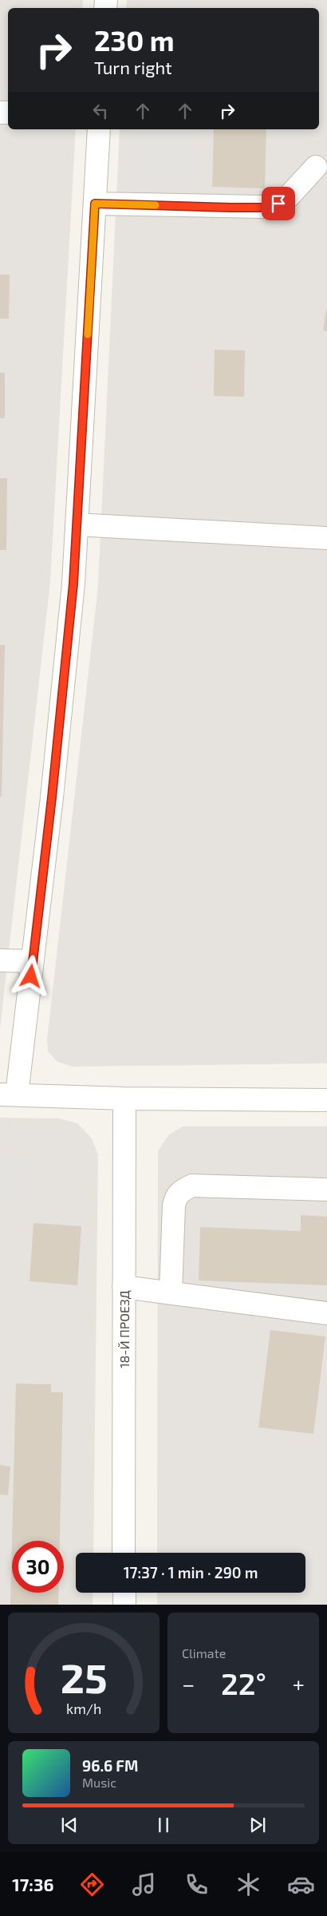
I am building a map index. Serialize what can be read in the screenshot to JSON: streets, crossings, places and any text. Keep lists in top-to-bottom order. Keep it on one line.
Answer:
{"streets":{"street":["18-Й ПРОЕЗД"]},"page":{"turn":["230 m","Turn right"],"limit":"30","trip":"17:37 · 1 min · 290 m","tile":"Climate","heat":["−","22°","+"],"song":["96.6 FM","Music"],"tabs":"17:36","gauge":["25","km/h"]}}
